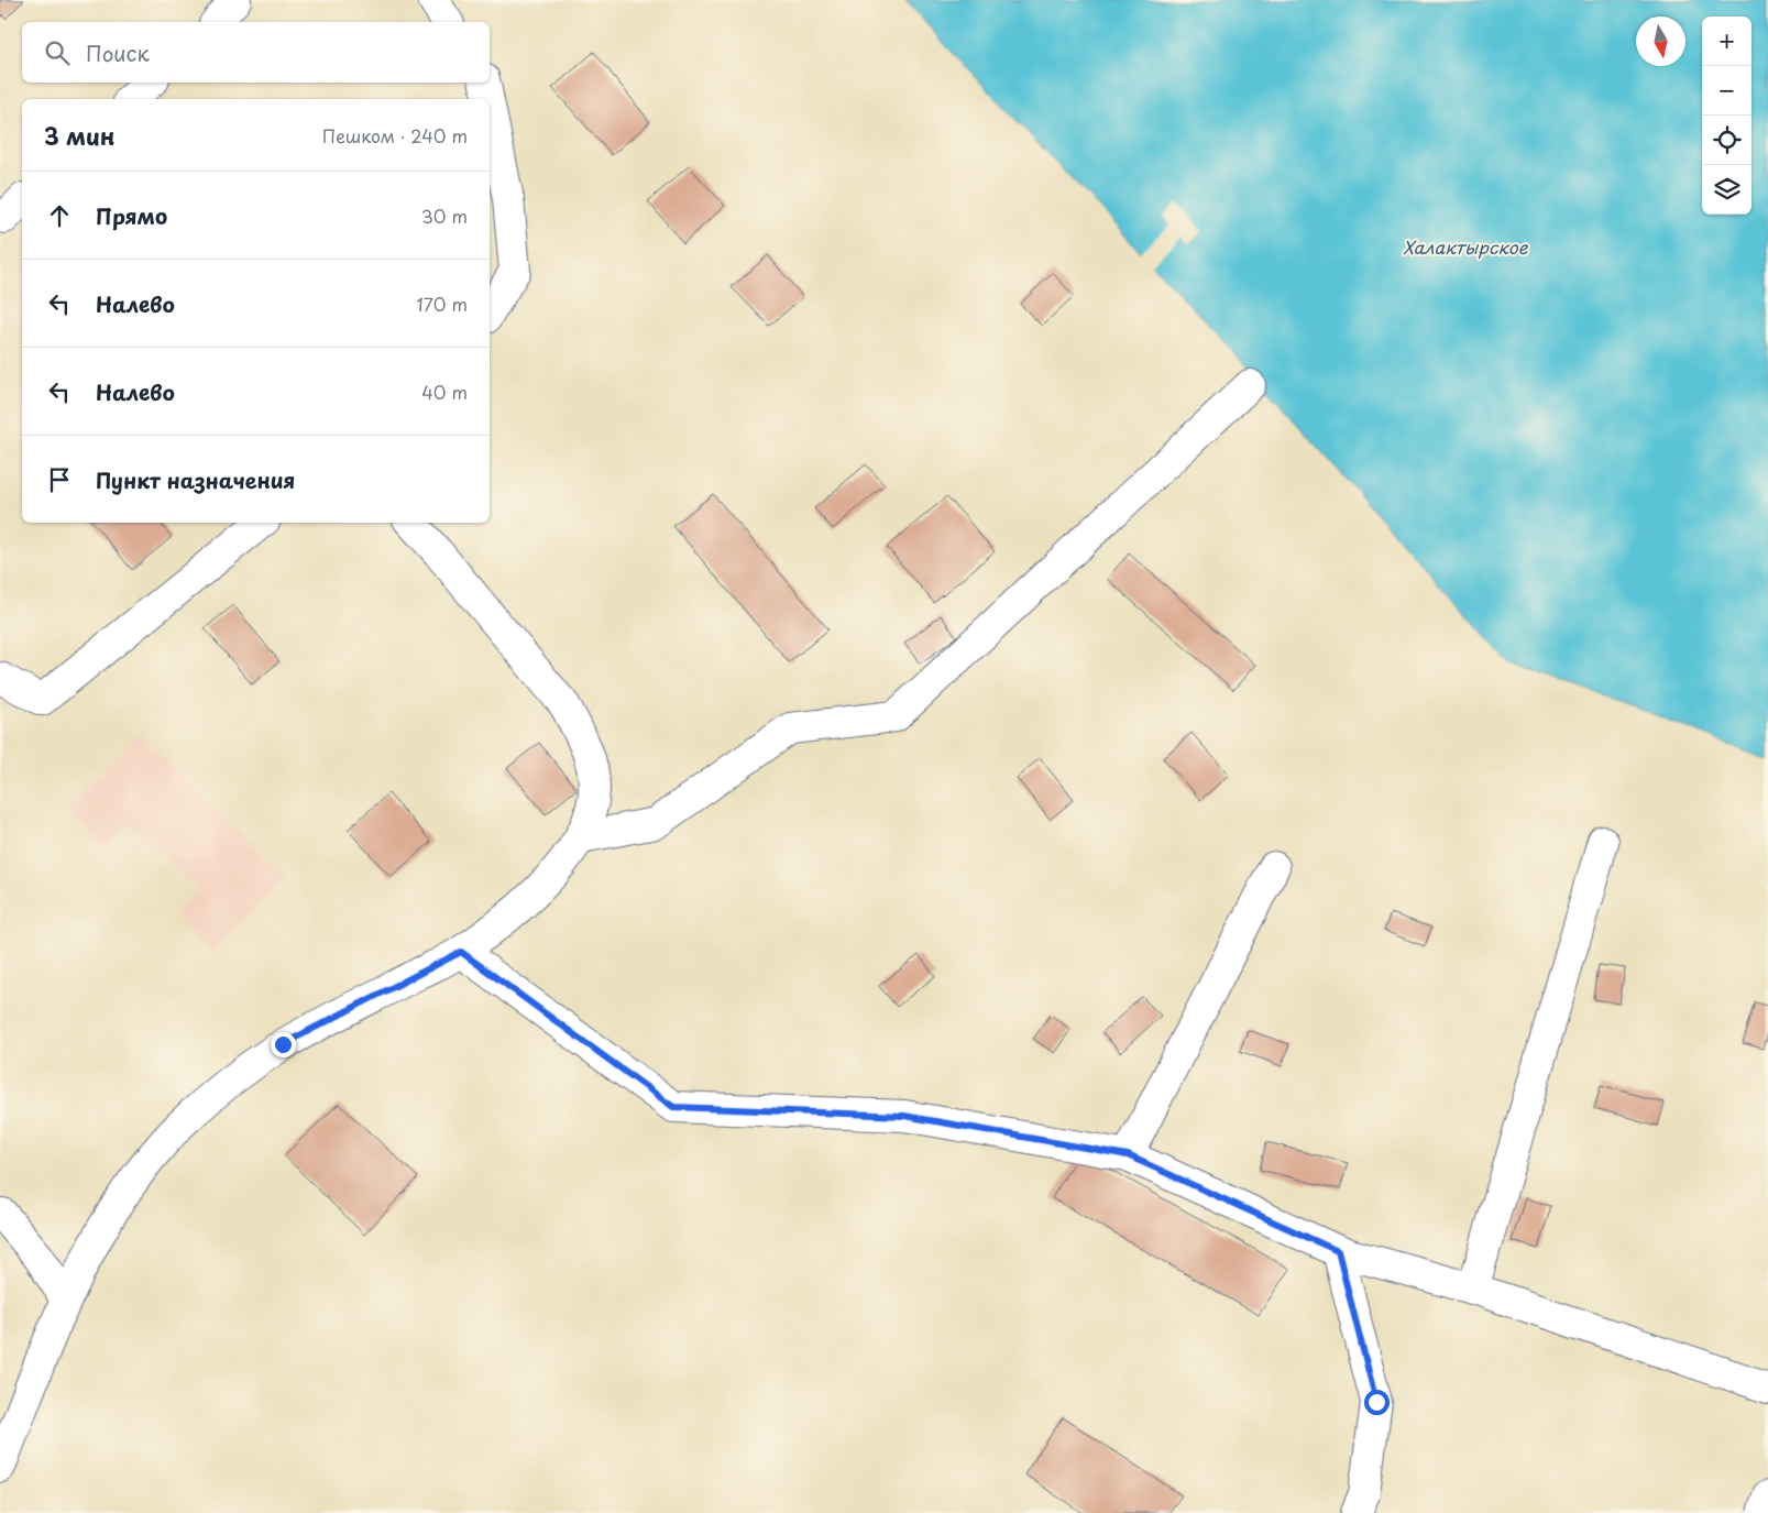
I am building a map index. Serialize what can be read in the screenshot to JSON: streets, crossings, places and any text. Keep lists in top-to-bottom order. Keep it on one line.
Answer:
{"water":["Халактырское"],"north":"bottom","page":{"map_buttons":["+","−"],"search":"Поиск","heading":["3 мин","Пешком · 240 m"],"list":[["Прямо","30 m"],["Налево","170 m"],["Налево","40 m"],"Пункт назначения"]}}
